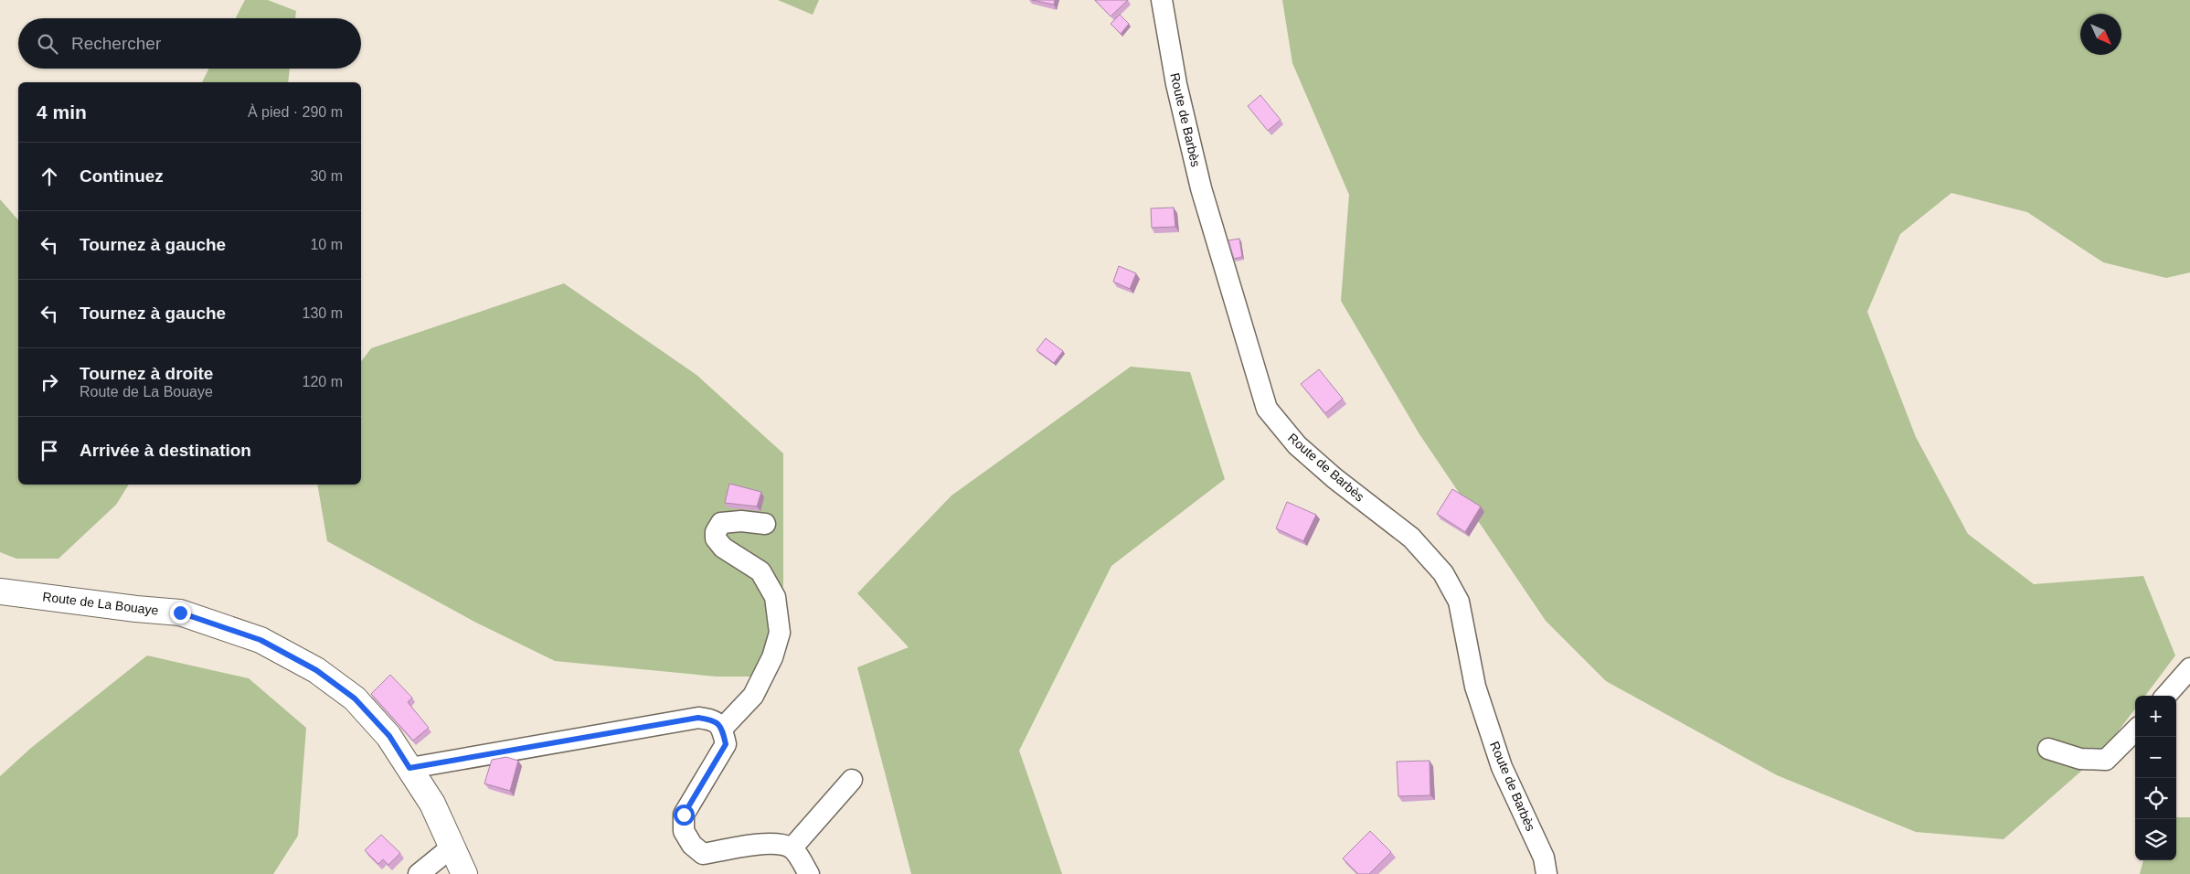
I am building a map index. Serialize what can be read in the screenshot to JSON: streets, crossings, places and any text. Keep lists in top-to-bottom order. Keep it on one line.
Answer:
{"streets":{"main road":["Route de La Bouaye"],"street":["Route de Barbès"]},"north":"bottom right","page":{"search":"Rechercher","heading":["4 min","À pied · 290 m"],"list":[["Continuez","30 m"],["Tournez à gauche","10 m"],["Tournez à gauche","130 m"],["Tournez à droite","Route de La Bouaye","120 m"],"Arrivée à destination"],"map_buttons":["+","−"]}}
